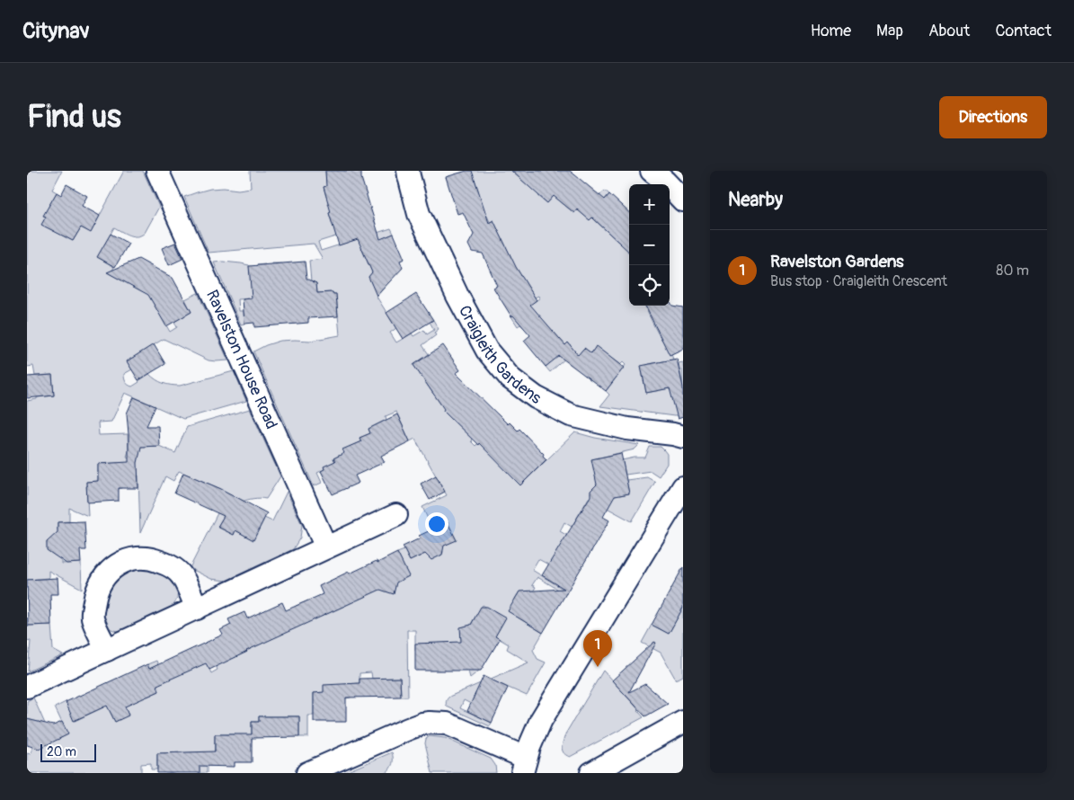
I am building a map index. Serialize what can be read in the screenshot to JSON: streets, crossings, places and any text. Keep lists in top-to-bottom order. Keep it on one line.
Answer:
{"streets":{"street":["Craigleith Gardens","Ravelston House Road"]},"scale_bar":"20 m","page":{"header":"Citynav","nav":["Home","Map","About","Contact"],"buttons":"Directions","title":"Find us","heading":"Nearby","map_buttons":["+","−"],"list":[{"mark":"1","name":"Ravelston Gardens","note":"Bus stop · Craigleith Crescent","value":"80 m"}],"pins":"1","scale":"20 m"}}
